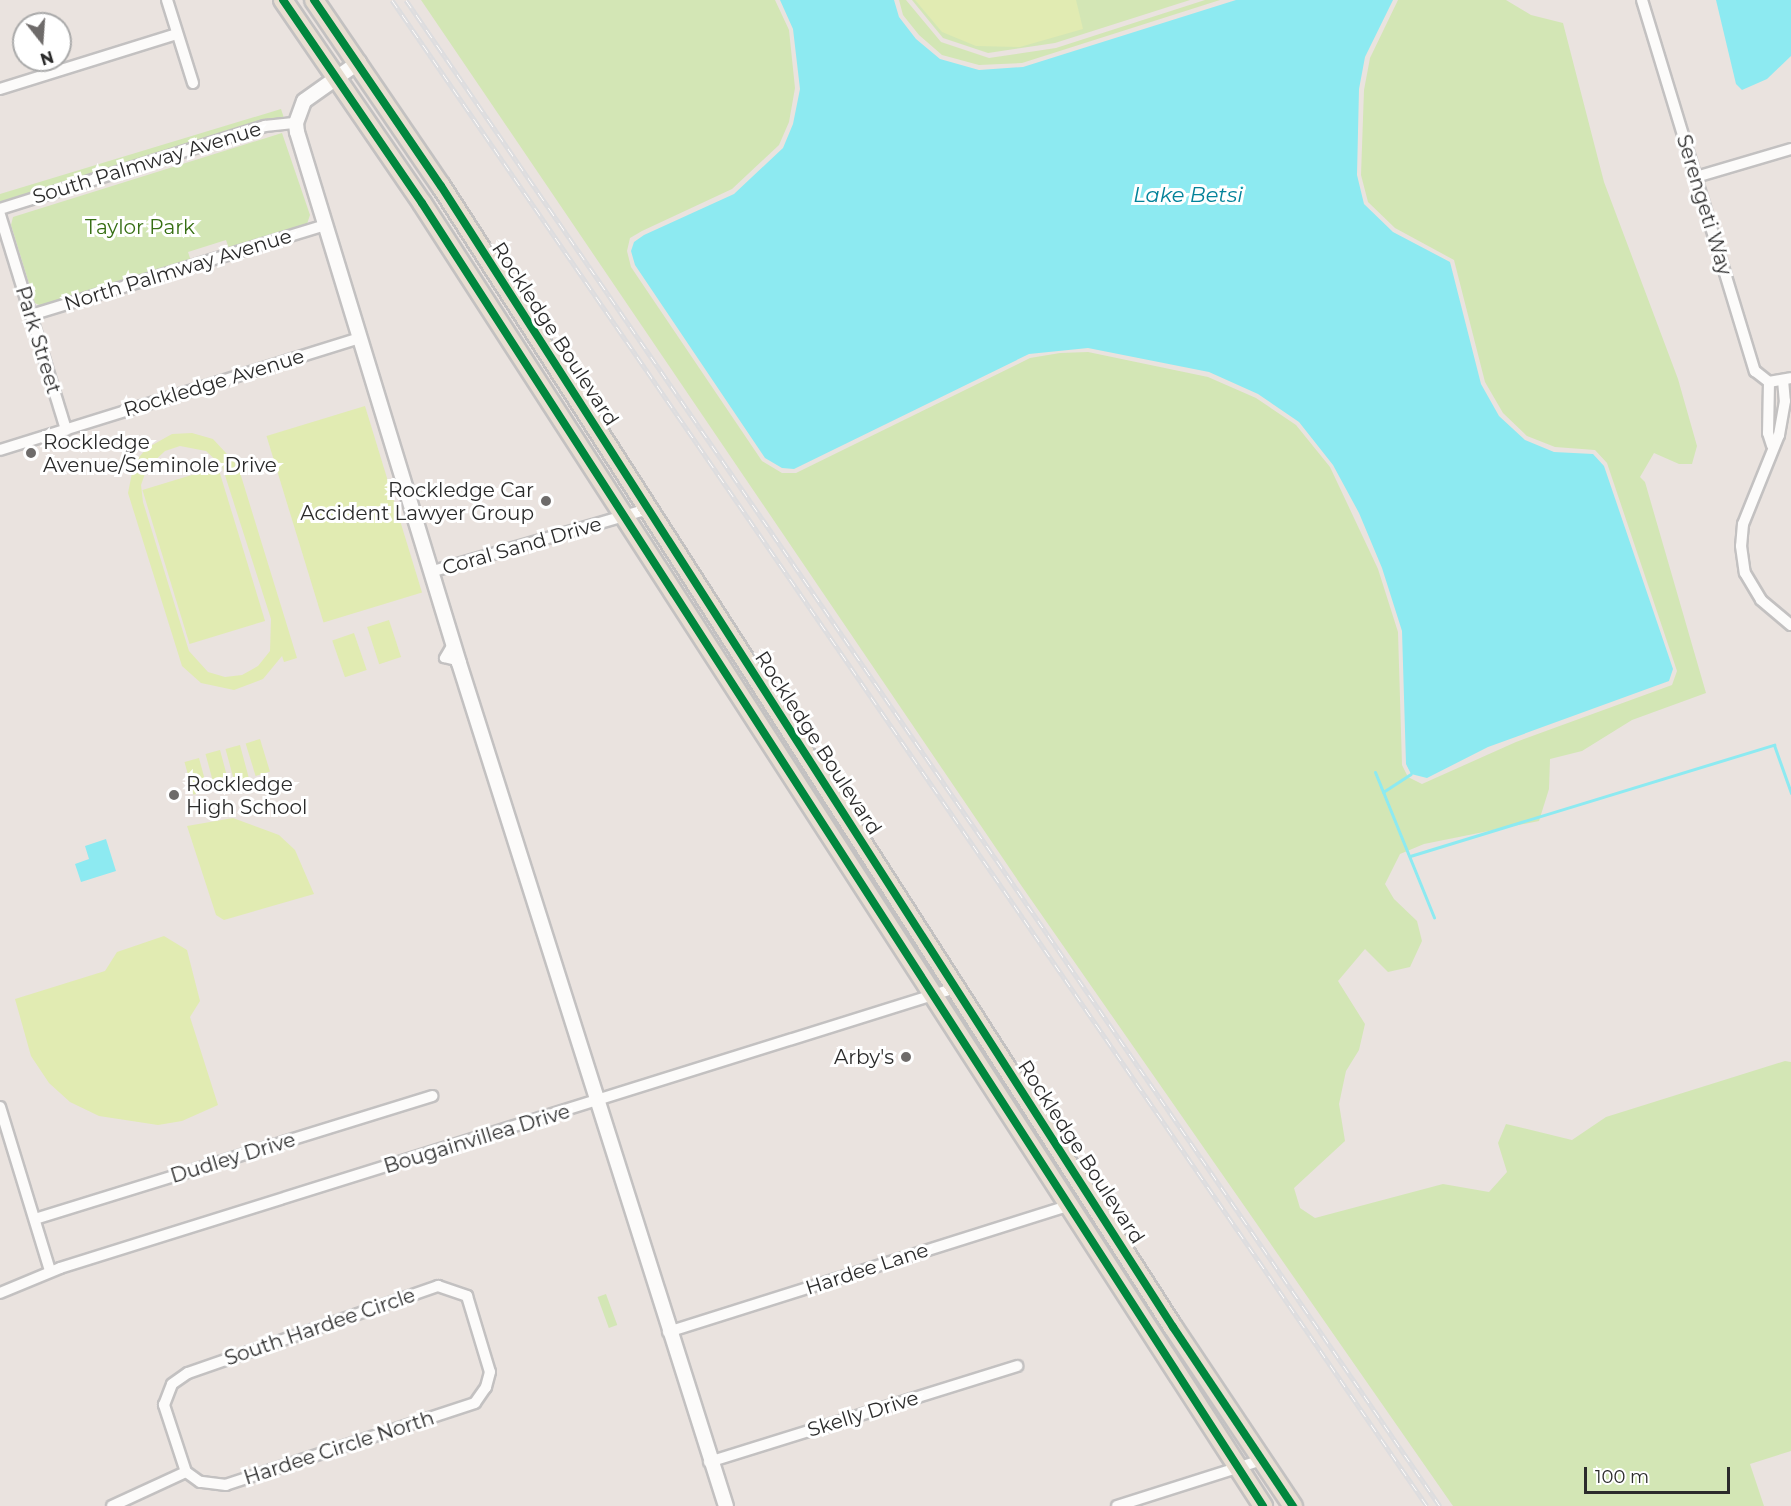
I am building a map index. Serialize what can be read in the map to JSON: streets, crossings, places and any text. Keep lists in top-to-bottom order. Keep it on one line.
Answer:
{"streets":{"main road":["Rockledge Boulevard"],"street":["South Palmway Avenue","Serengeti Way","North Palmway Avenue","Park Street","Rockledge Avenue","Coral Sand Drive","Bougainvillea Drive","Dudley Drive","Hardee Lane","South Hardee Circle","Skelly Drive","Hardee Circle North"]},"crossings":[["North Palmway Avenue","Park Street"],["Rockledge Boulevard","Coral Sand Drive"],["Rockledge Boulevard","Bougainvillea Drive"],["Rockledge Boulevard","Hardee Lane"],["Park Street","Rockledge Avenue"],["South Hardee Circle","Hardee Circle North"]],"water":["Lake Betsi"],"parks":["Taylor Park"],"places":["Rockledge Avenue/Seminole Drive","Rockledge Car Accident Lawyer Group","Rockledge High School","Arby's"],"scale_bar":"100 m","north":"bottom"}
